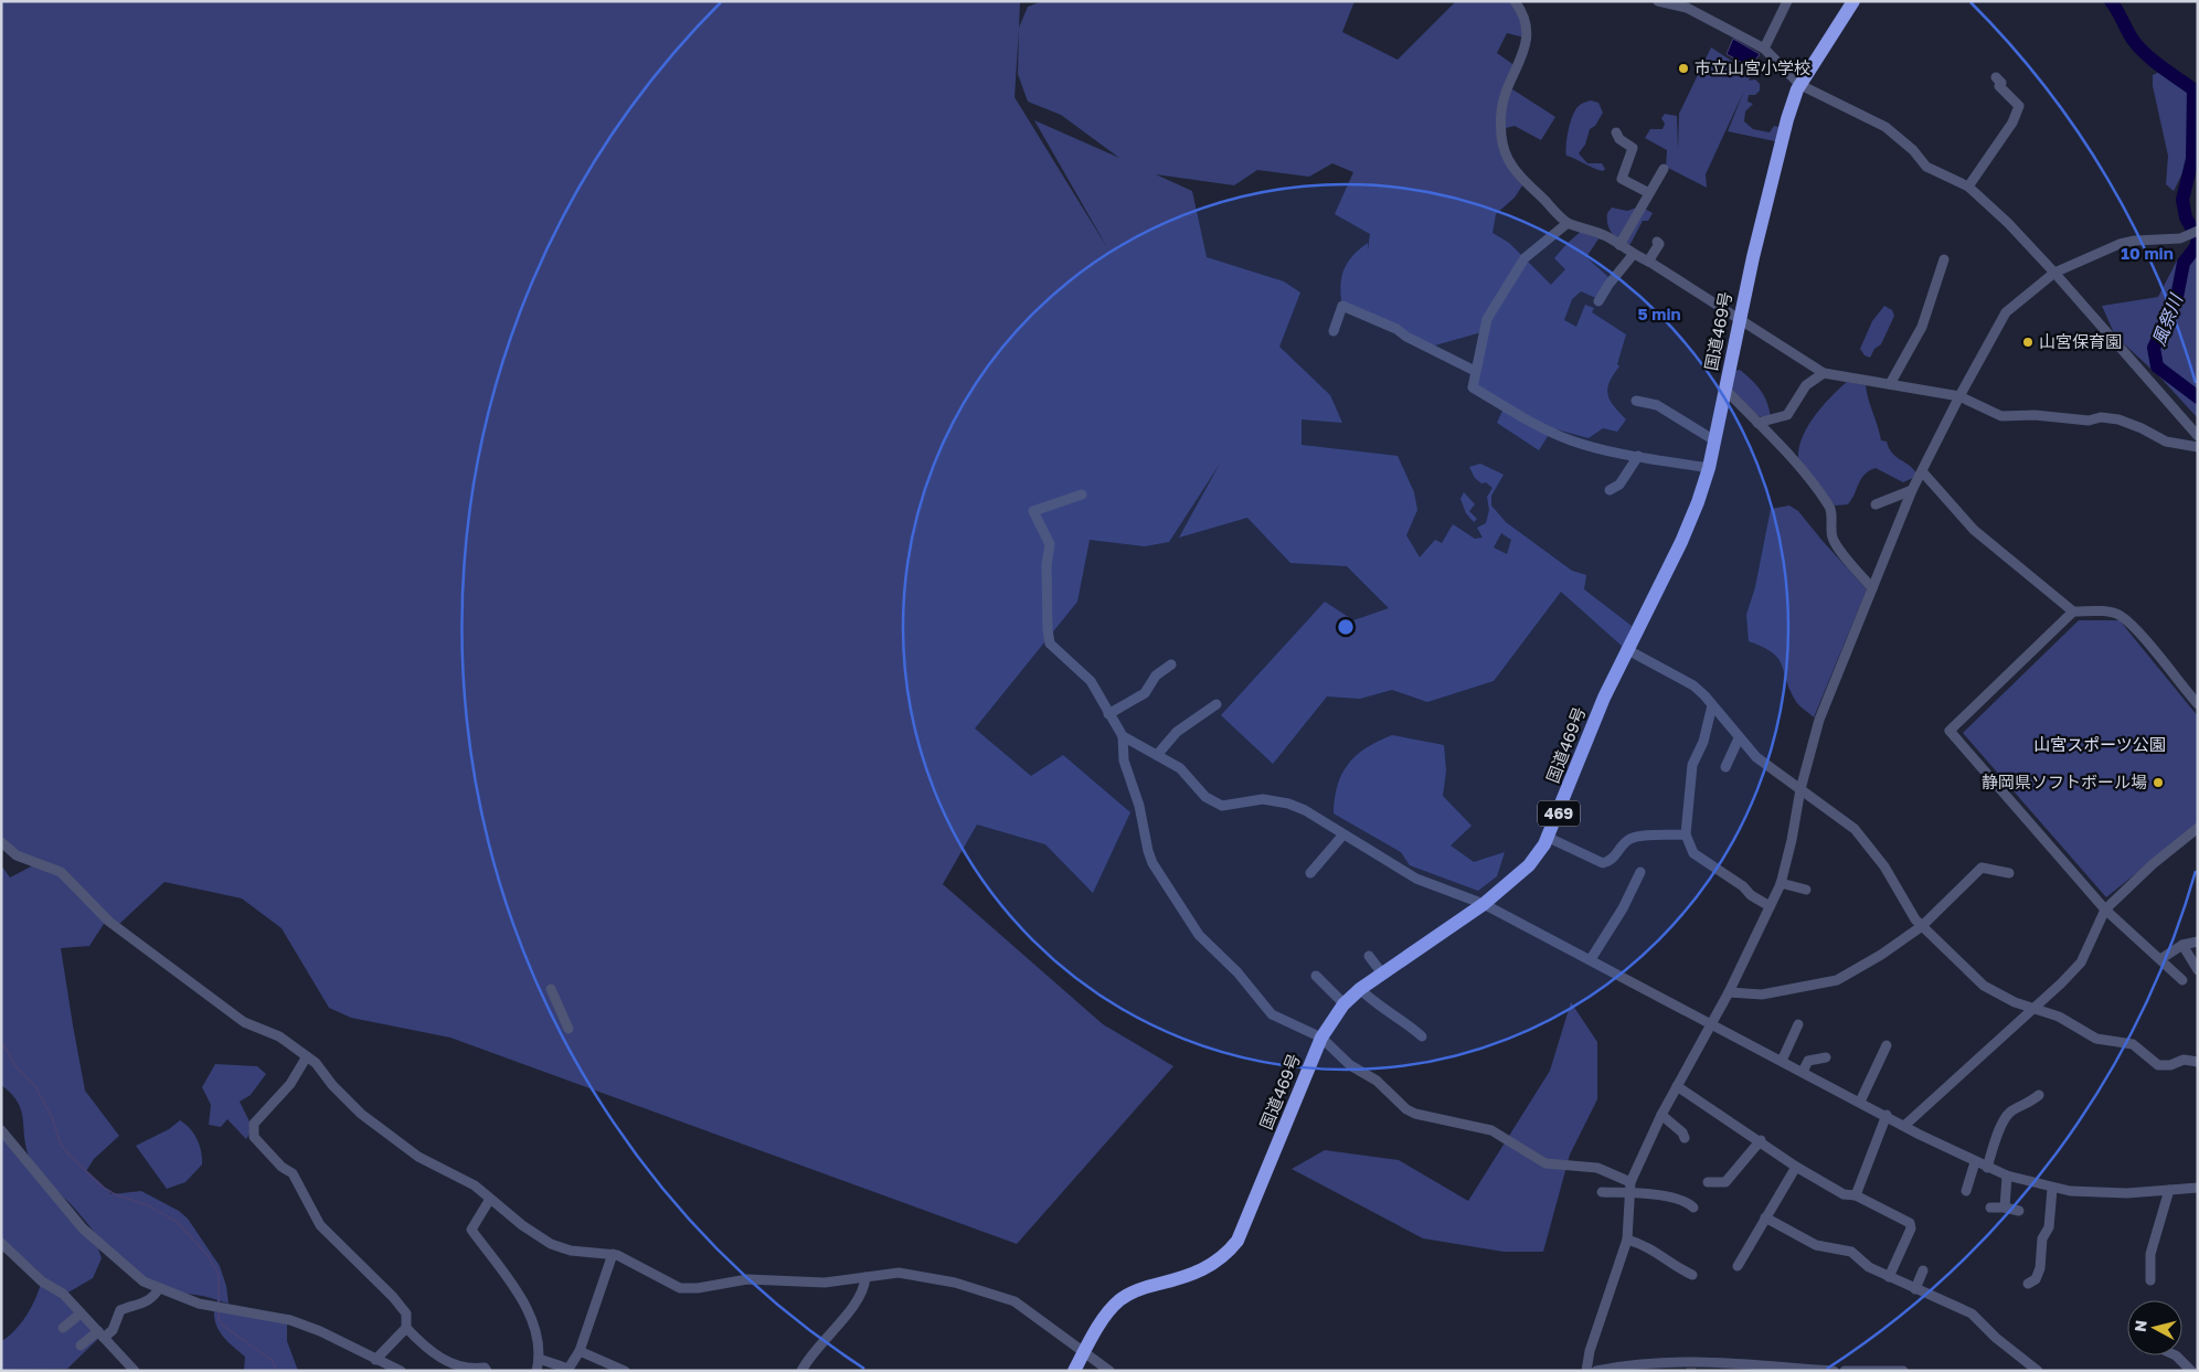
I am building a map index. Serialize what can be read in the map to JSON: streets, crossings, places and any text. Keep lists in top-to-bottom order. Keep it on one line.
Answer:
{"streets":{"highway":["国道469号","469"]},"water":["風祭川"],"parks":["山宮スポーツ公園"],"places":["市立山宮小学校","山宮保育園","静岡県ソフトボール場"],"north":"left","rings":["10 min","5 min"]}
